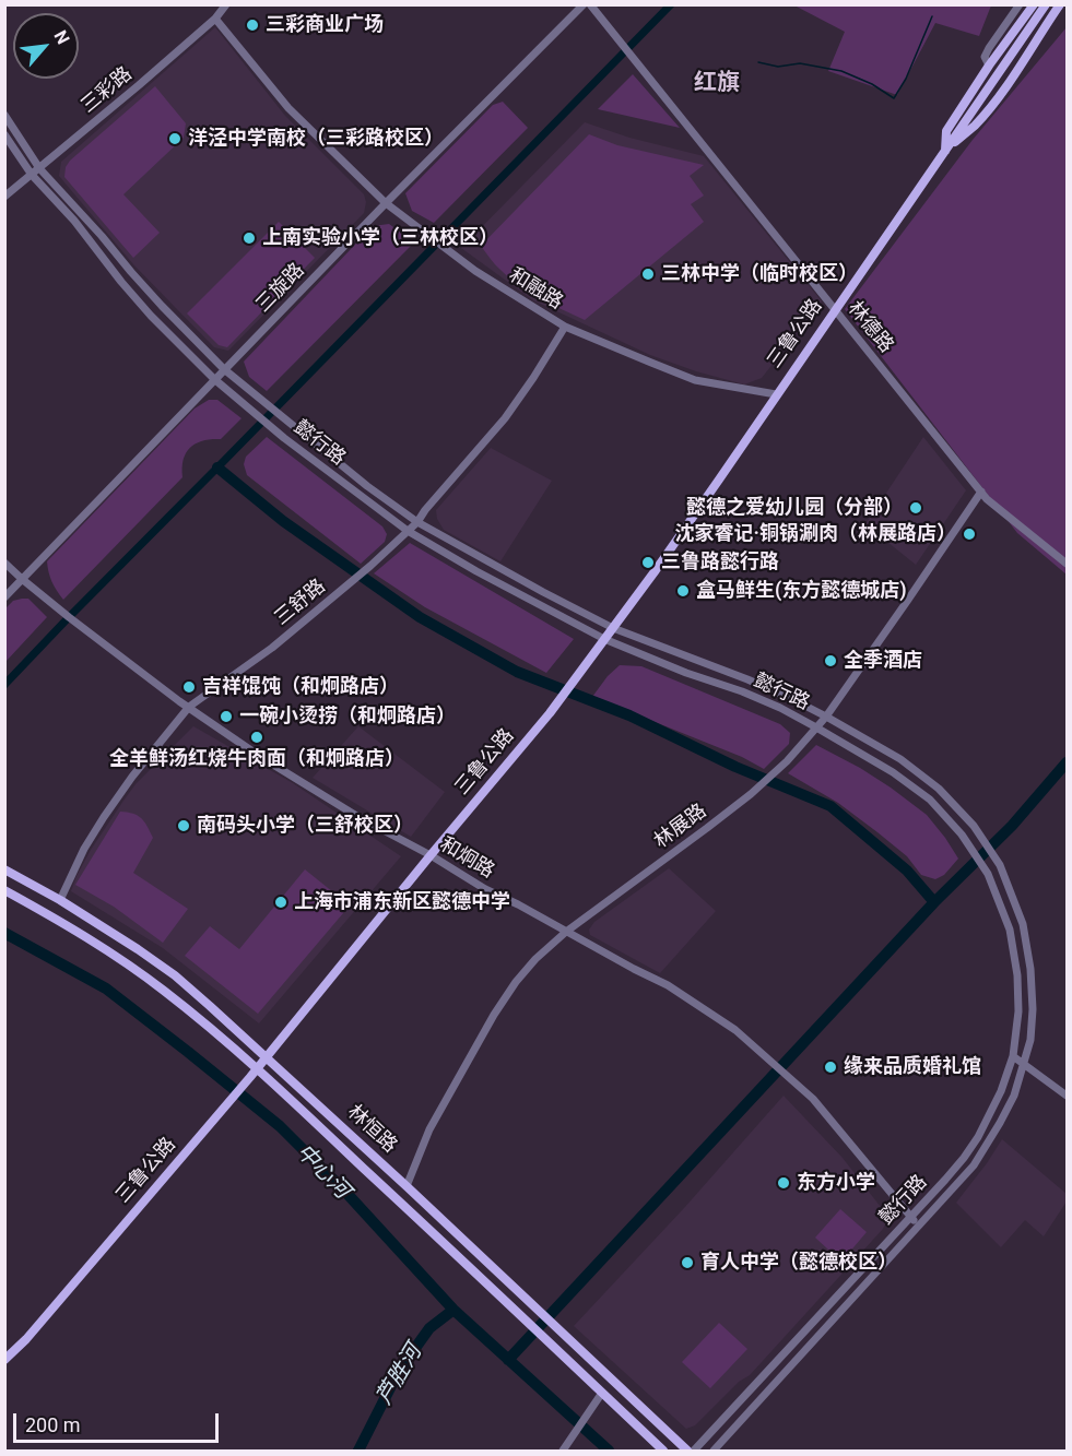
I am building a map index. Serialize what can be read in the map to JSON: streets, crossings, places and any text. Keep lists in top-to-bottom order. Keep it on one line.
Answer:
{"streets":{"main road":["三鲁公路","林恒路"],"street":["三彩路","三旋路","和融路","林德路","懿行路","三舒路","林展路","和炯路"]},"crossings":[["三彩路","和融路"],["三彩路","懿行路"],["三旋路","和融路"],["三旋路","懿行路"],["三旋路","和炯路"],["和融路","三鲁公路"],["和融路","三舒路"],["林德路","三鲁公路"],["林德路","林展路"],["三鲁公路","懿行路"],["三鲁公路","和炯路"],["三鲁公路","林恒路"],["懿行路","三舒路"],["懿行路","林展路"],["懿行路","和炯路"],["三舒路","和炯路"],["三舒路","林恒路"],["林展路","和炯路"],["林展路","林恒路"]],"districts":["红旗"],"water":["中心河","芦胜河"],"places":["三彩商业广场","洋泾中学南校（三彩路校区）","上南实验小学（三林校区）","三林中学（临时校区）","懿德之爱幼儿园（分部）","沈家睿记·铜锅涮肉（林展路店）","三鲁路懿行路","盒马鲜生(东方懿德城店)","全季酒店","吉祥馄饨（和炯路店）","一碗小烫捞（和炯路店）","全羊鲜汤红烧牛肉面（和炯路店）","南码头小学（三舒校区）","上海市浦东新区懿德中学","缘来品质婚礼馆","东方小学","育人中学（懿德校区）"],"scale_bar":"200 m","north":"top right"}
